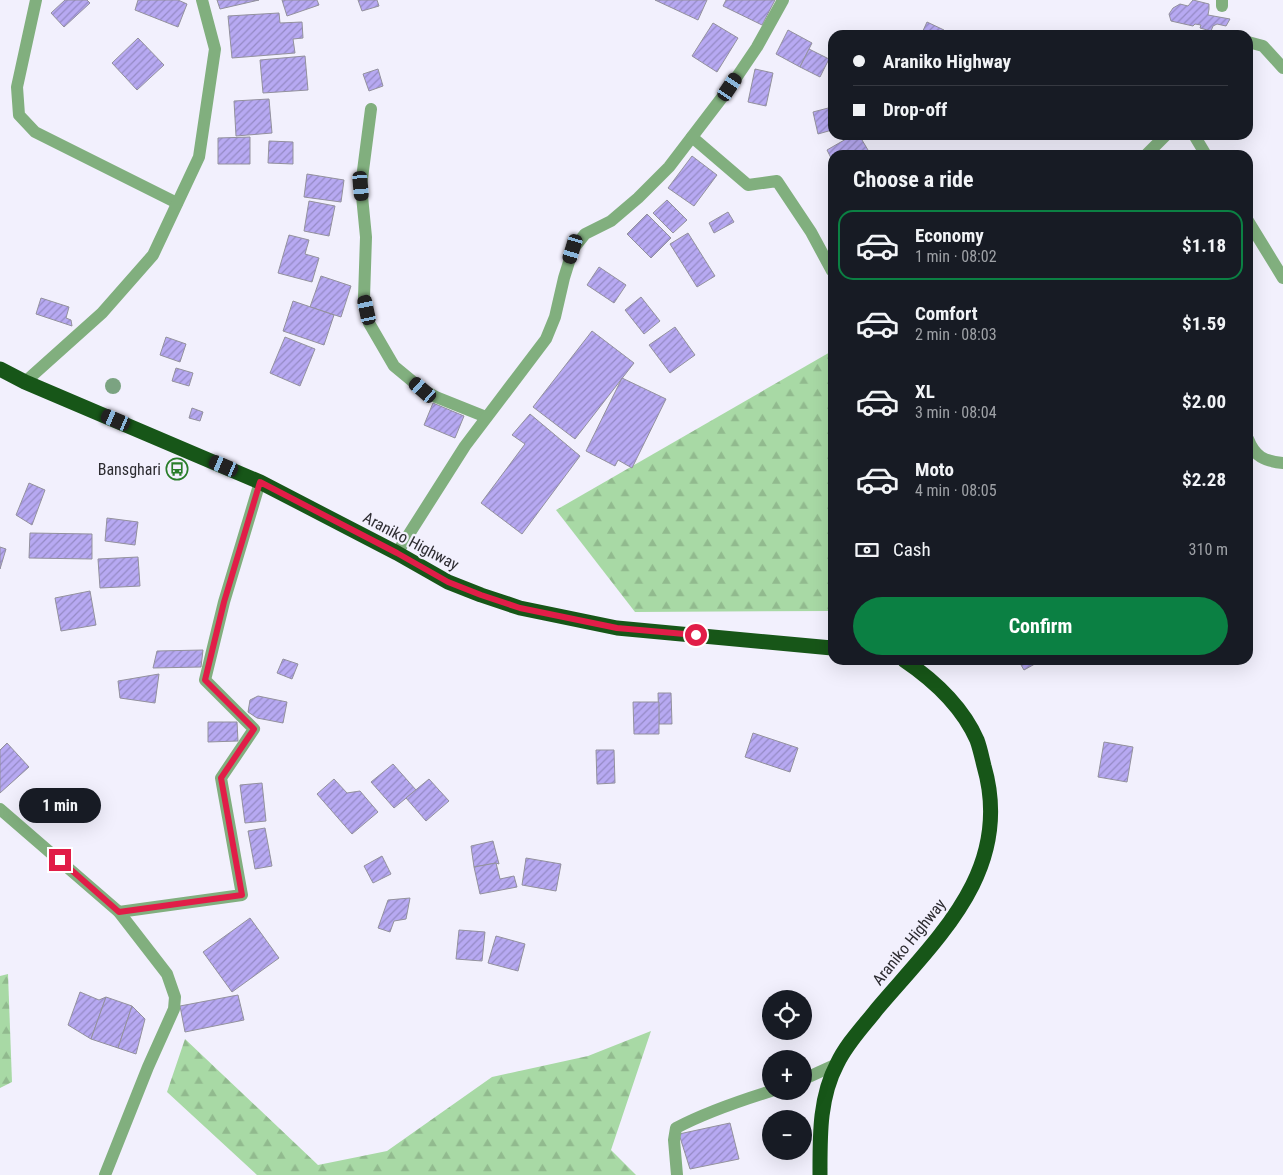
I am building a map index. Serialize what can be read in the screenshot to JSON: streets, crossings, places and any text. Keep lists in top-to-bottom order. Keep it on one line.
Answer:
{"streets":{"highway":["Araniko Highway"]},"places":{"bus stop":["Bansghari"]},"page":{"banner":["Araniko Highway","Drop-off"],"heading":"Choose a ride","list":[{"name":"Economy","note":"1 min · 08:02","value":"$1.18"},{"name":"Comfort","note":"2 min · 08:03","value":"$1.59"},{"name":"XL","note":"3 min · 08:04","value":"$2.00"},{"name":"Moto","note":"4 min · 08:05","value":"$2.28"}],"pay":["Cash","310 m"],"buttons":"Confirm","bubble":"1 min","map_buttons":["+","−"]}}
